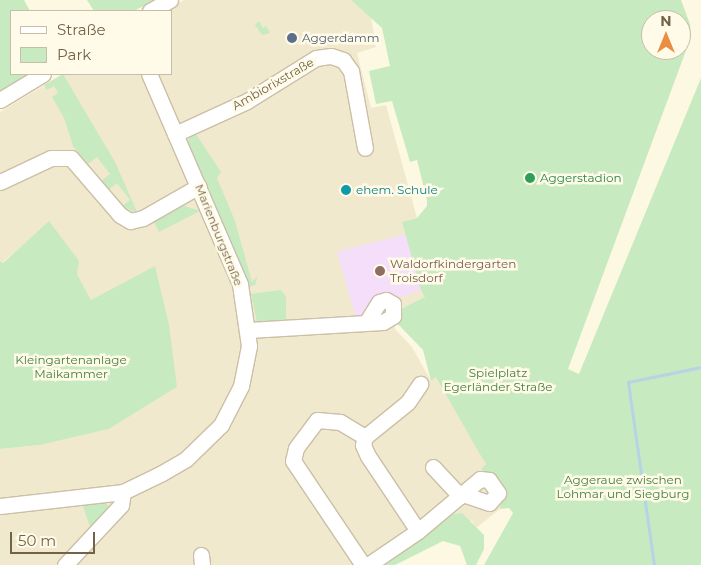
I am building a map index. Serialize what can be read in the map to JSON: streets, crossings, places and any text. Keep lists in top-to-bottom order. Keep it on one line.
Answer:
{"streets":{"street":["Ambiorixstraße","Marienburgstraße"]},"crossings":[["Ambiorixstraße","Marienburgstraße"]],"parks":["Kleingartenanlage Maikammer","Spielplatz Egerländer Straße","Aggeraue zwischen Lohmar und Siegburg"],"places":["Aggerdamm","Aggerstadion","ehem. Schule","Waldorfkindergarten Troisdorf"],"legend":["Straße","Park"],"scale_bar":"50 m","north":"top"}
